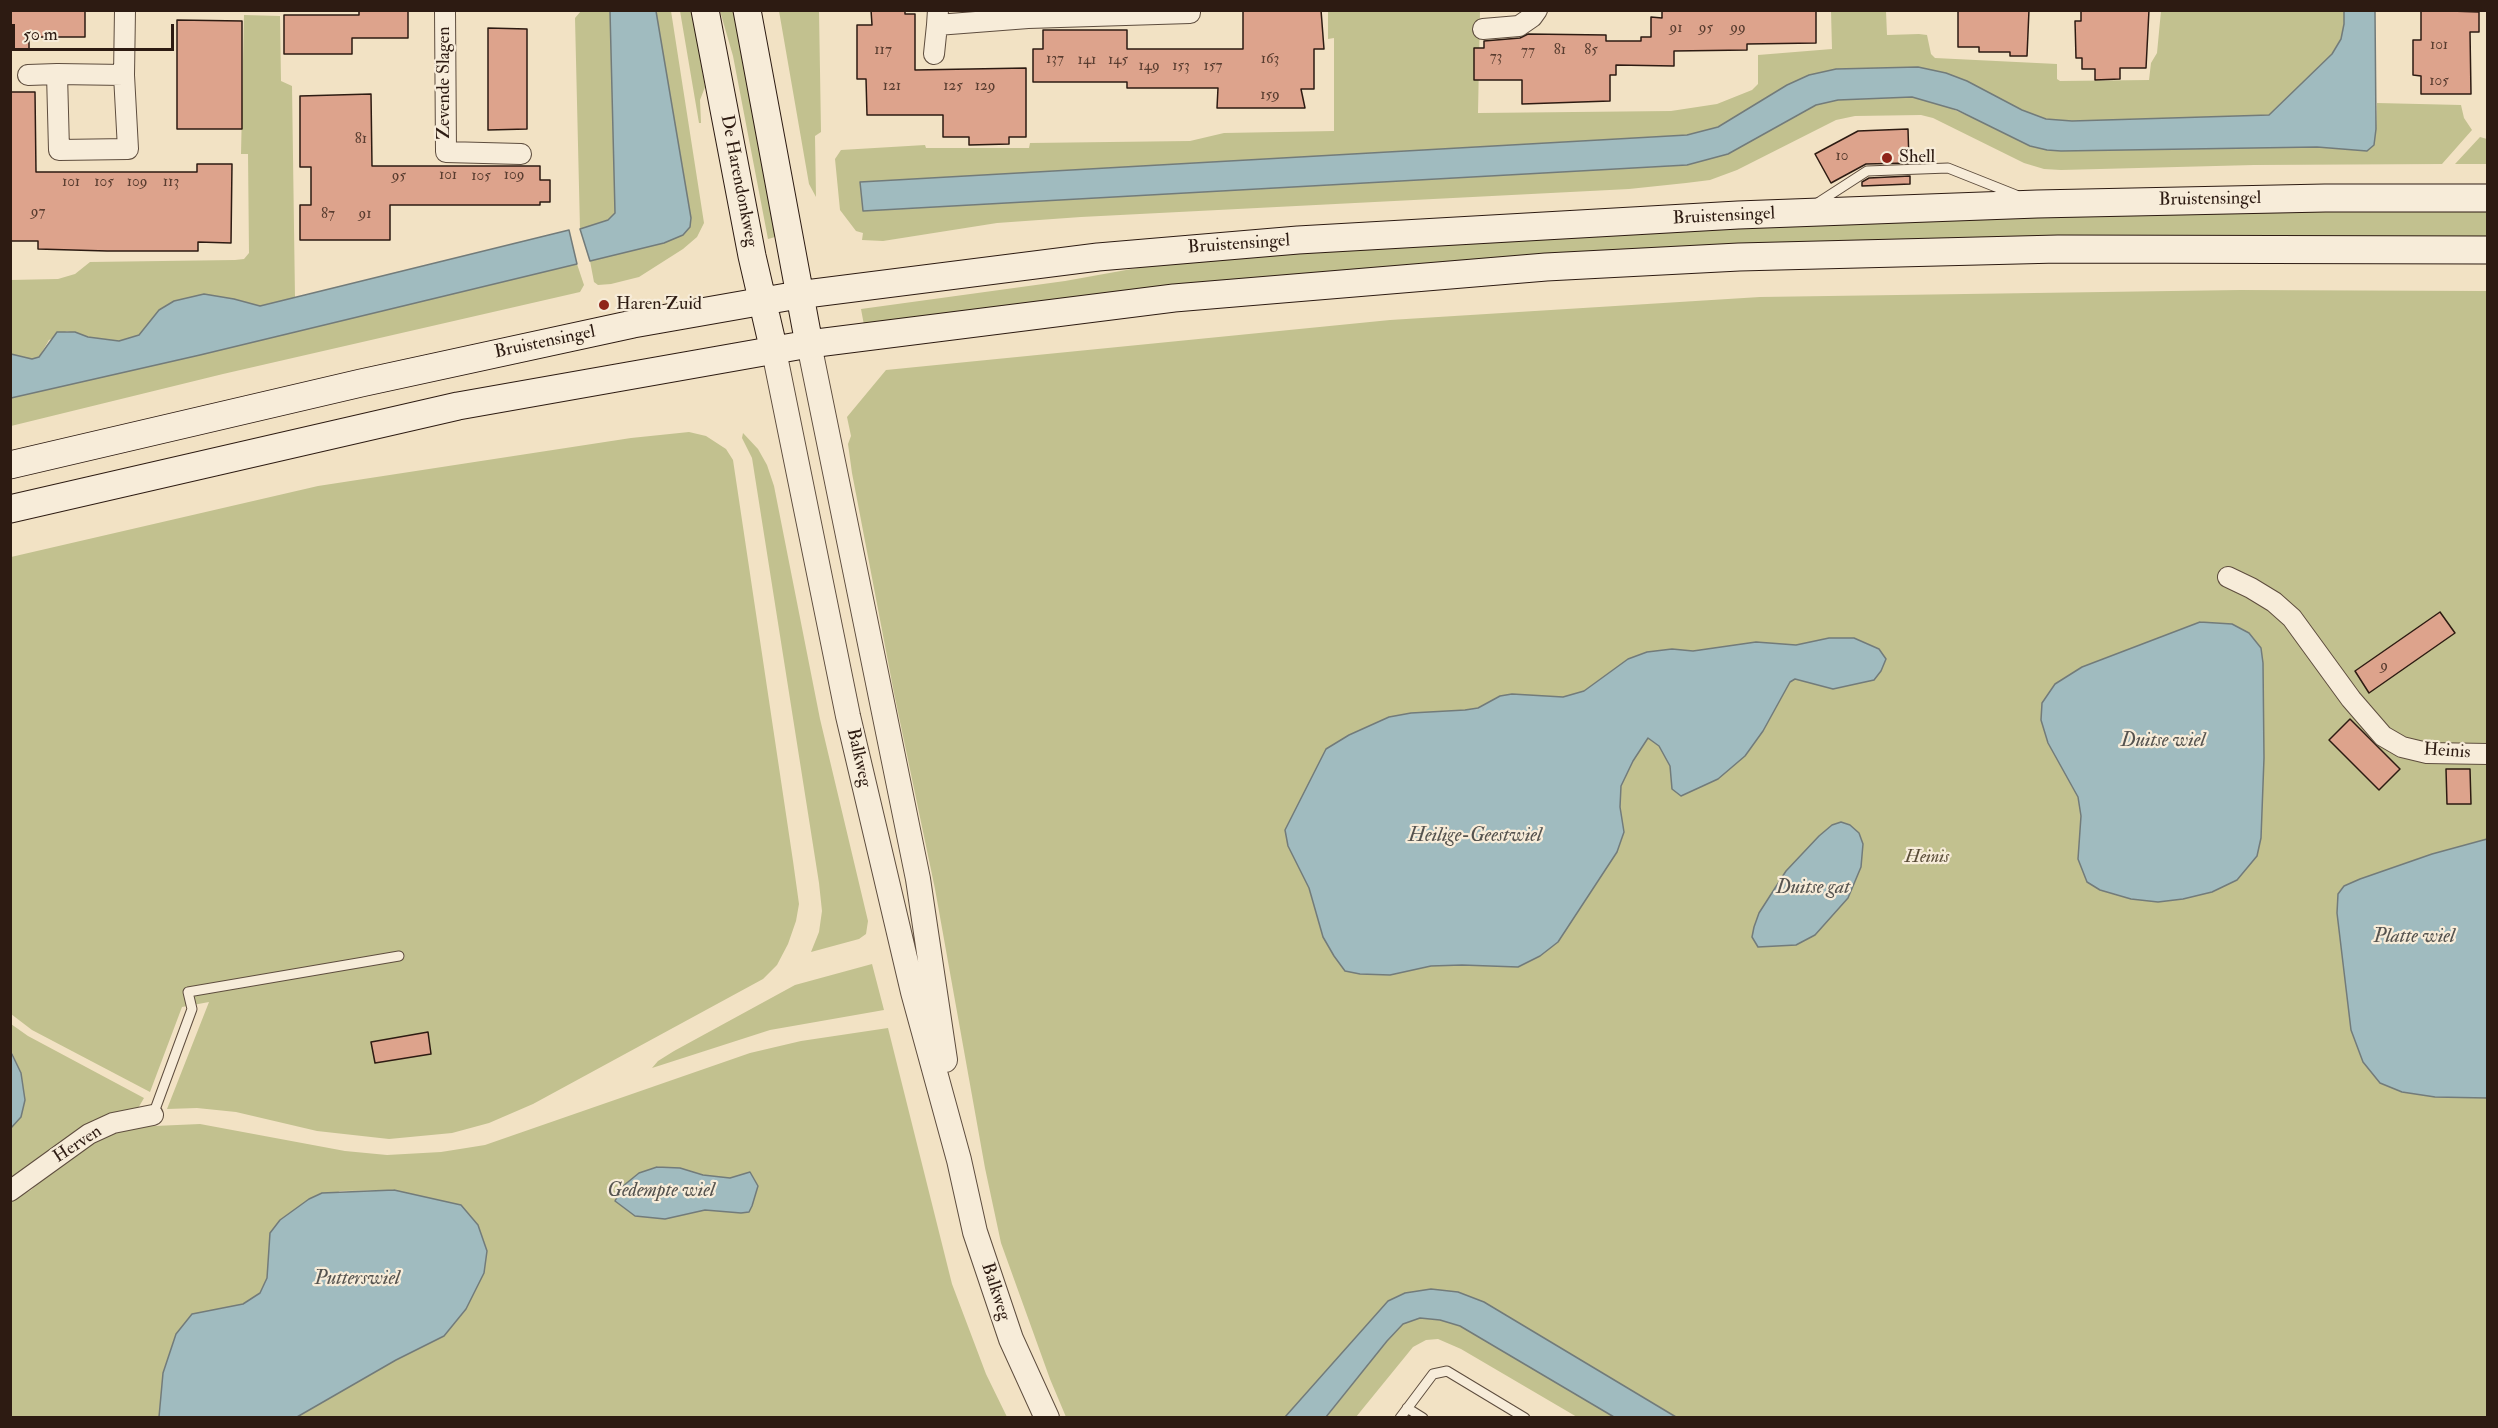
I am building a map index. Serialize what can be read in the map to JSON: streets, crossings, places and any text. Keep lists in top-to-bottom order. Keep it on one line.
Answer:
{"streets":{"main road":["De Harendonkweg","Bruistensingel"],"street":["Zevende Slagen","Heinis","Balkweg","Herven"]},"crossings":[["De Harendonkweg","Bruistensingel"],["De Harendonkweg","Balkweg"]],"water":["Duitse wiel","Heilige-Geestwiel","Duitse gat","Platte wiel","Gedempte wiel","Putterswiel"],"parks":["Heinis"],"places":["Shell","Haren Zuid"],"house_numbers":["91","95","99","101","117","81","85","77","73","137","163","141","145","149","153","157","105","121","125","129","159","81","10","101","109","95","105","101","105","109","113","97","87","91","9"],"scale_bar":"50 m"}
